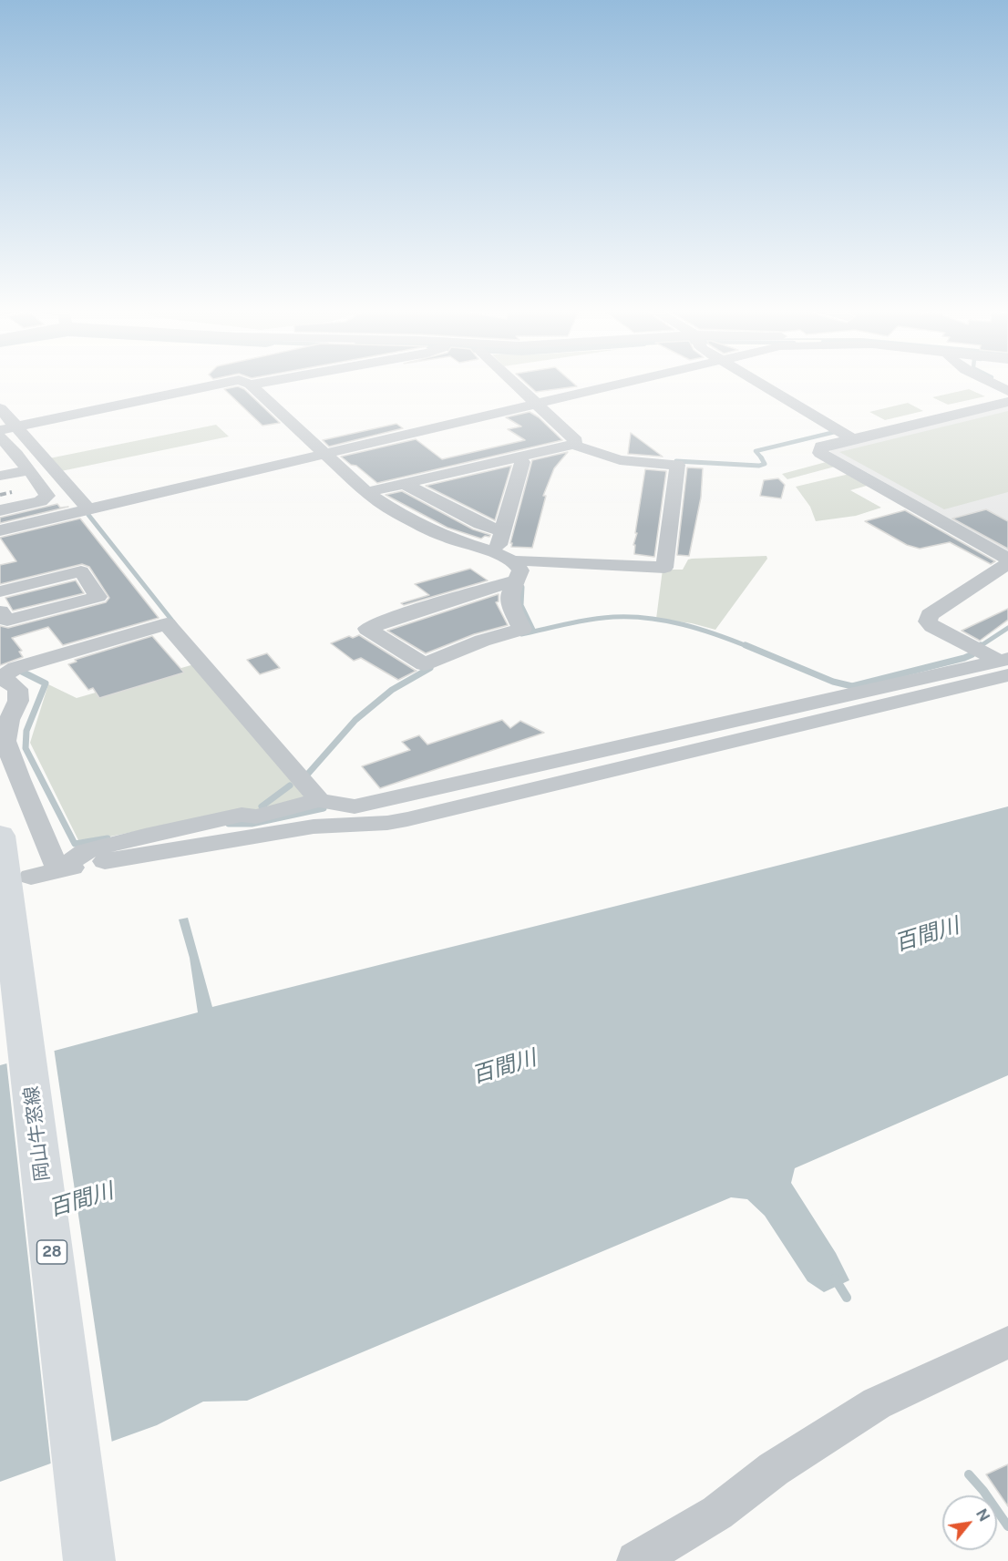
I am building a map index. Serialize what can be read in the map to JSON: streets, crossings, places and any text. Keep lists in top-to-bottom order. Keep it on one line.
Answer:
{"streets":{"main road":["岡山牛窓線","28"]},"water":["百間川"],"north":"top right"}
